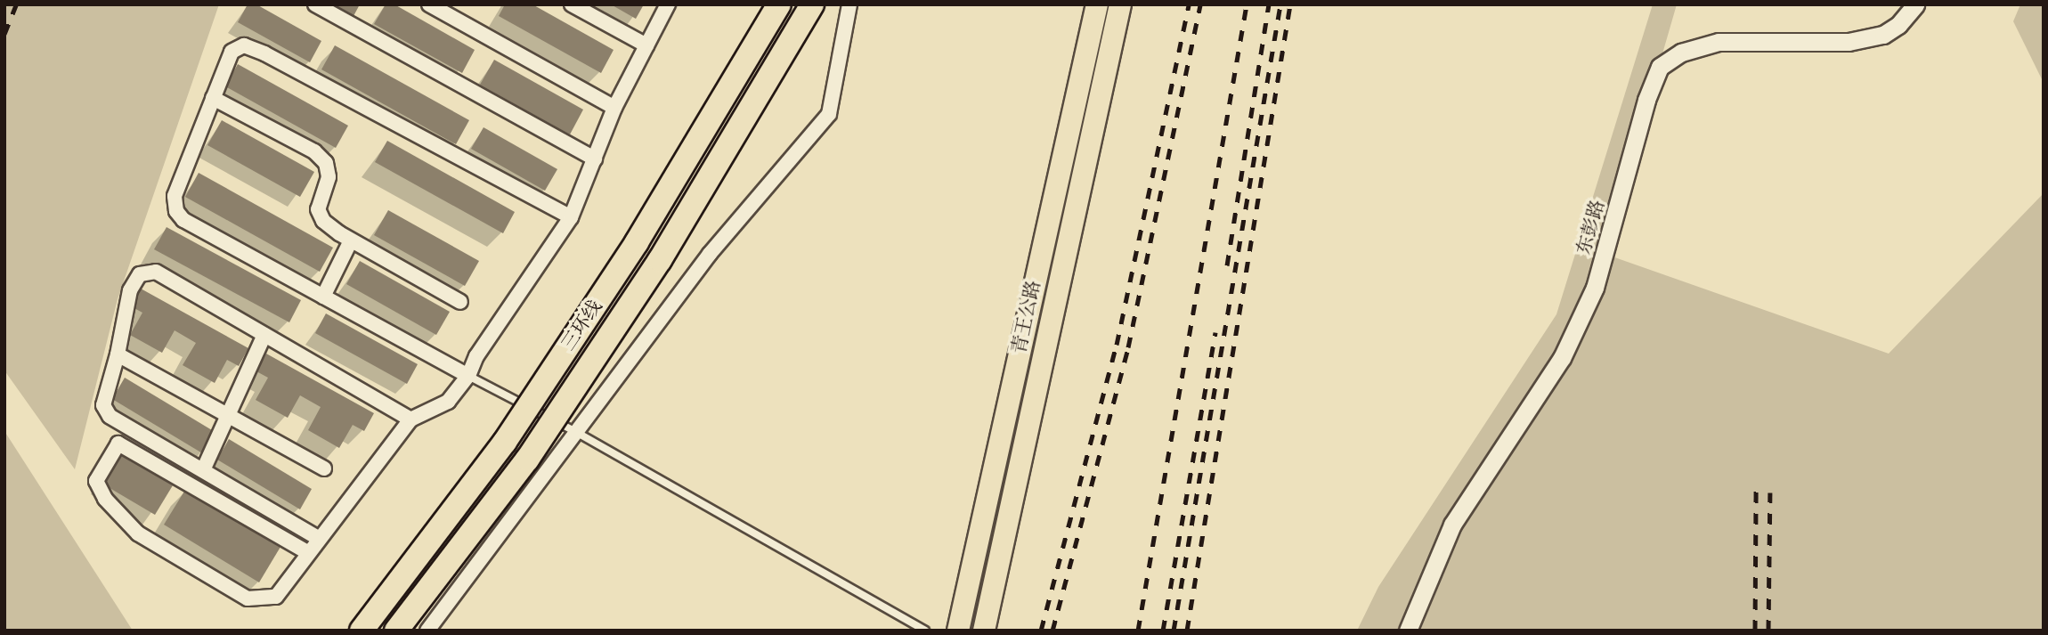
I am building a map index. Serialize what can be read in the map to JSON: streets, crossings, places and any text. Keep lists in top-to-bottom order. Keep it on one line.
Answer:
{"streets":{"highway":["三环线"],"main road":["青王公路"],"street":["东彭路"]}}
